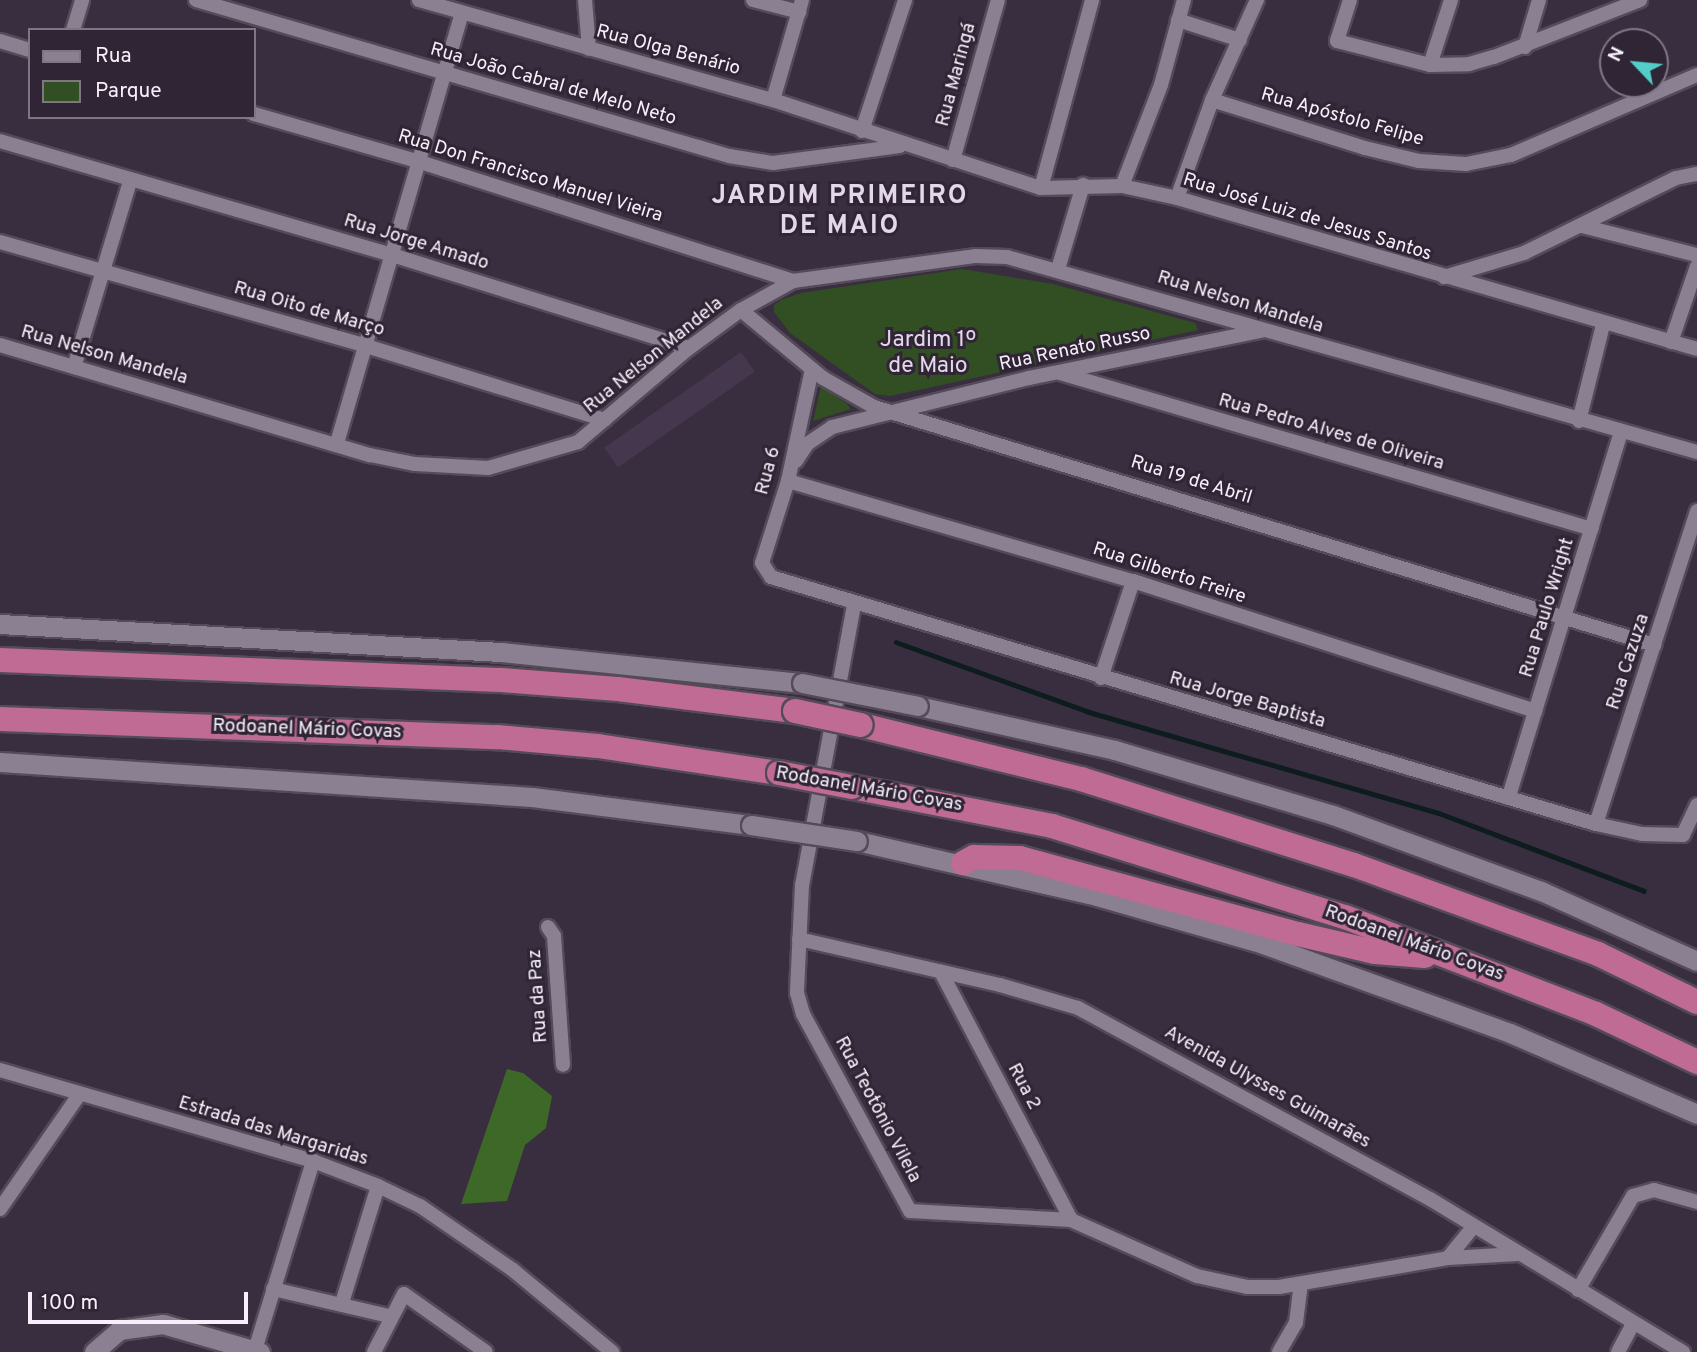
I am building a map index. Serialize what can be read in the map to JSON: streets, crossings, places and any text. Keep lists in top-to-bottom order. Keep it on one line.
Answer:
{"streets":{"highway":["Rodoanel Mário Covas"],"street":["Rua Olga Benário","Rua Maringá","Rua João Cabral de Melo Neto","Rua Apóstolo Felipe","Rua Don Francisco Manuel Vieira","Rua José Luiz de Jesus Santos","Rua Jorge Amado","Rua Nelson Mandela","Rua Oito de Março","Rua Renato Russo","Rua Pedro Alves de Oliveira","Rua 6","Rua 19 de Abril","Rua Gilberto Freire","Rua Paulo Wright","Rua Cazuza","Rua Jorge Baptista","Rua da Paz","Rua 2","Avenida Ulysses Guimarães","Rua Teotônio Vilela","Estrada das Margaridas"]},"crossings":[["Rua Olga Benário","Rua João Cabral de Melo Neto"],["Rua Olga Benário","Rua José Luiz de Jesus Santos"],["Rua Maringá","Rua José Luiz de Jesus Santos"],["Rua João Cabral de Melo Neto","Rua José Luiz de Jesus Santos"],["Rua Don Francisco Manuel Vieira","Rua Nelson Mandela"],["Rua Jorge Amado","Rua Nelson Mandela"],["Rua Nelson Mandela","Rua Oito de Março"],["Rua Nelson Mandela","Rua Renato Russo"],["Rua Nelson Mandela","Rua 19 de Abril"],["Rua Nelson Mandela","Rua Paulo Wright"],["Rua Renato Russo","Rua Pedro Alves de Oliveira"],["Rua Renato Russo","Rua 6"],["Rua Renato Russo","Rua 19 de Abril"],["Rua Renato Russo","Rua Gilberto Freire"],["Rua Pedro Alves de Oliveira","Rua Paulo Wright"],["Rua 6","Rua 19 de Abril"],["Rua 6","Rua Gilberto Freire"],["Rua 6","Rua Jorge Baptista"],["Rua 19 de Abril","Rua Paulo Wright"],["Rua 19 de Abril","Rua Cazuza"],["Rua Gilberto Freire","Rua Paulo Wright"],["Rua Paulo Wright","Rua Jorge Baptista"],["Rua Cazuza","Rua Jorge Baptista"],["Rua Jorge Baptista","Rua Teotônio Vilela"],["Rua 2","Avenida Ulysses Guimarães"],["Rua 2","Rua Teotônio Vilela"],["Avenida Ulysses Guimarães","Rua Teotônio Vilela"]],"districts":["JARDIM PRIMEIRO DE MAIO","Jardim 1º de Maio"],"legend":["Rua","Parque"],"scale_bar":"100 m","north":"top left"}
